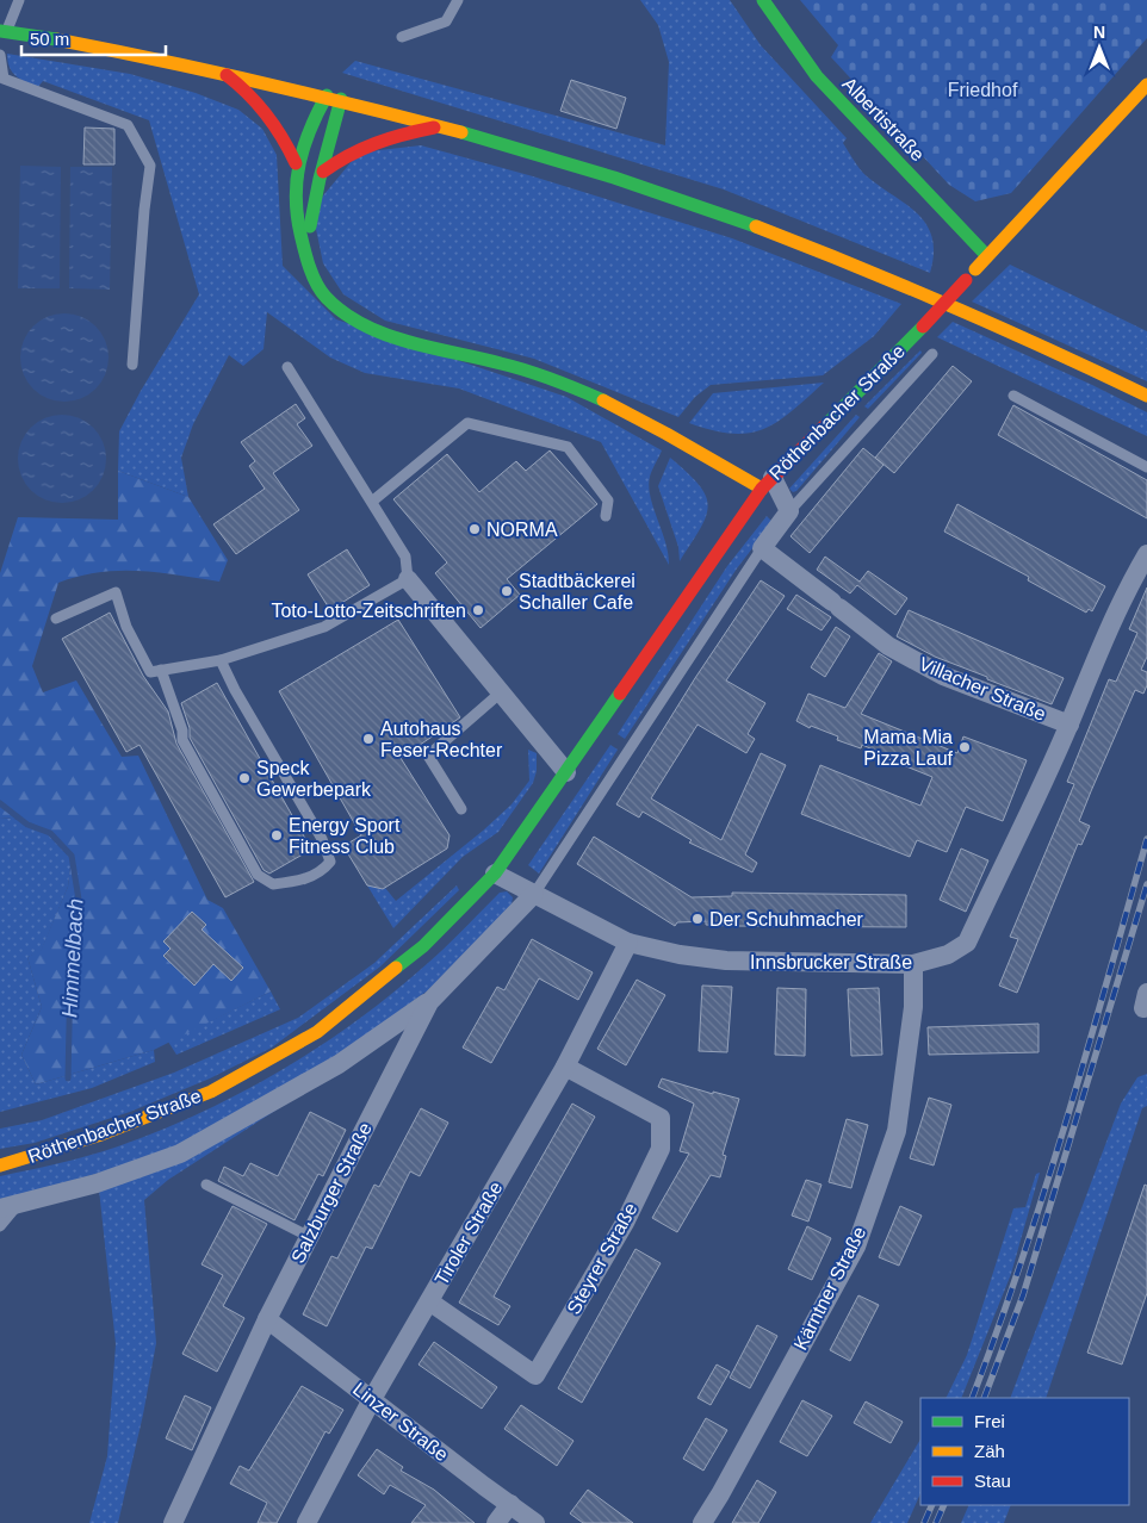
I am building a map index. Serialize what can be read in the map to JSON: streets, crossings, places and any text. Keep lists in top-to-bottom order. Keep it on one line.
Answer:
{"streets":{"main road":["Albertistraße","Röthenbacher Straße"],"street":["Villacher Straße","Innsbrucker Straße","Salzburger Straße","Tiroler Straße","Steyrer Straße","Kärntner Straße","Linzer Straße"]},"crossings":[["Albertistraße","Röthenbacher Straße"],["Röthenbacher Straße","Innsbrucker Straße"],["Villacher Straße","Innsbrucker Straße"],["Innsbrucker Straße","Salzburger Straße"],["Innsbrucker Straße","Tiroler Straße"],["Innsbrucker Straße","Kärntner Straße"],["Salzburger Straße","Linzer Straße"],["Tiroler Straße","Steyrer Straße"],["Tiroler Straße","Linzer Straße"]],"water":["Himmelbach"],"parks":["Friedhof"],"places":["NORMA","Stadtbäckerei Schaller Cafe","Toto-Lotto-Zeitschriften","Autohaus Feser-Rechter","Mama Mia Pizza Lauf","Speck Gewerbepark","Energy Sport Fitness Club","Der Schuhmacher"],"legend":["Frei","Zäh","Stau"],"scale_bar":"50 m","north":"top"}
